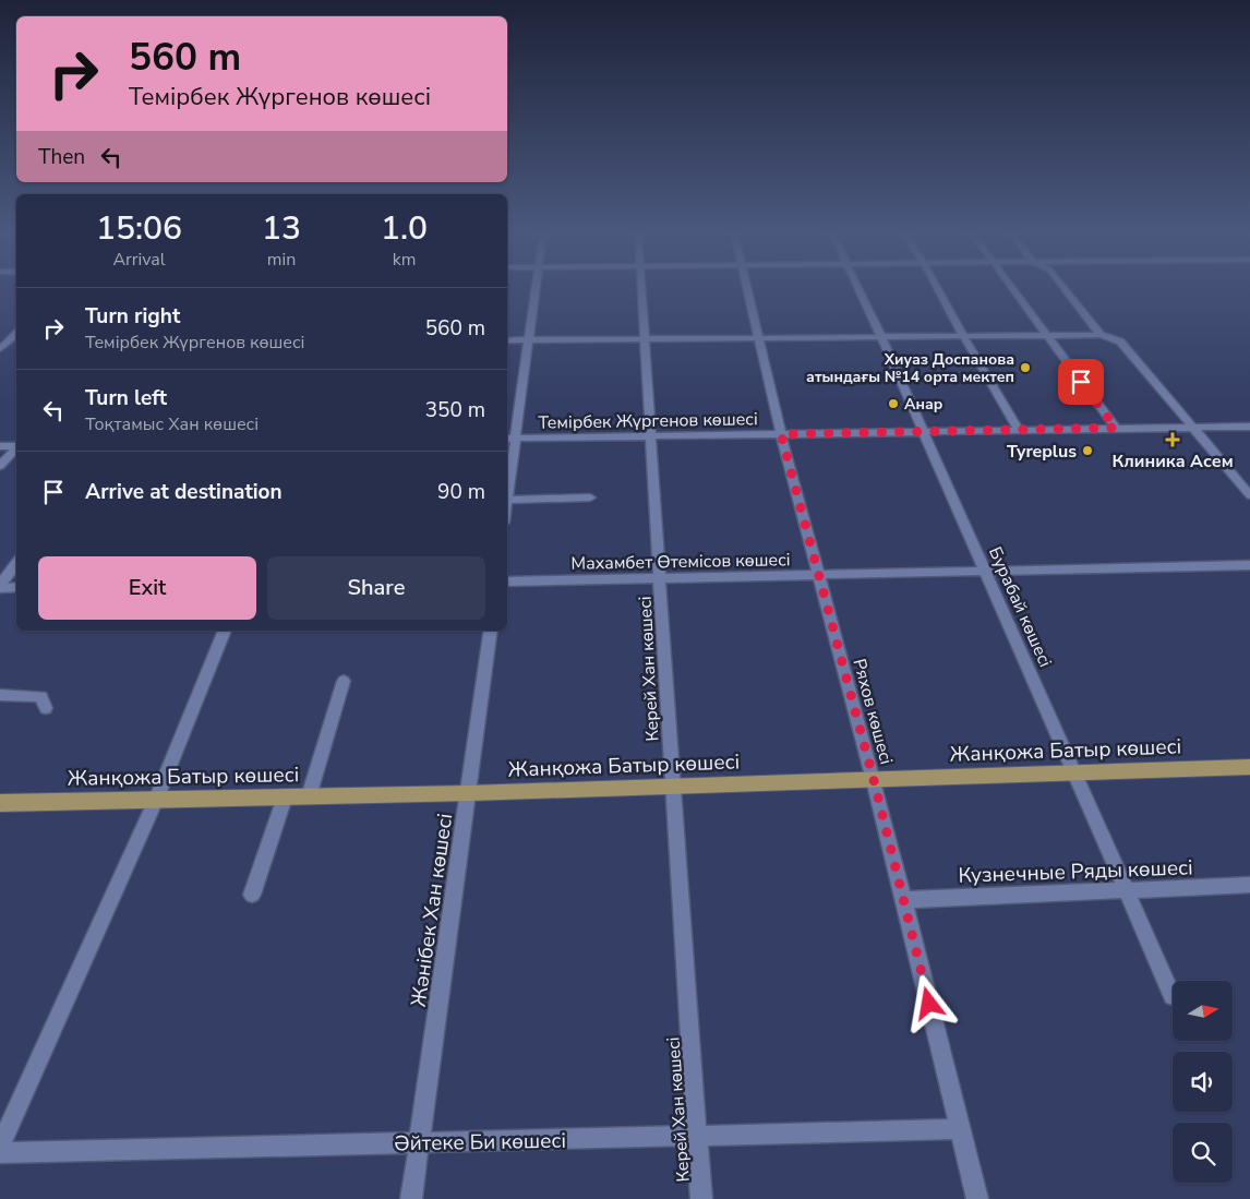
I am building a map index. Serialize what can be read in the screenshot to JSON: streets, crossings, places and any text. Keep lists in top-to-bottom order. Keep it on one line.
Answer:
{"streets":{"main road":["Жанқожа Батыр көшесі"],"street":["Темірбек Жүргенов көшесі","Махамбет Өтемісов көшесі","Бурабай көшесі","Керей Хан көшесі","Ряхов көшесі","Кузнечные Ряды көшесі","Жәнібек Хан көшесі","Әйтеке Би көшесі"]},"crossings":[["Темірбек Жүргенов көшесі","Бурабай көшесі"],["Темірбек Жүргенов көшесі","Керей Хан көшесі"],["Темірбек Жүргенов көшесі","Ряхов көшесі"],["Махамбет Өтемісов көшесі","Бурабай көшесі"],["Махамбет Өтемісов көшесі","Керей Хан көшесі"],["Махамбет Өтемісов көшесі","Ряхов көшесі"],["Бурабай көшесі","Жанқожа Батыр көшесі"],["Бурабай көшесі","Кузнечные Ряды көшесі"],["Керей Хан көшесі","Жанқожа Батыр көшесі"],["Керей Хан көшесі","Әйтеке Би көшесі"],["Ряхов көшесі","Жанқожа Батыр көшесі"],["Ряхов көшесі","Кузнечные Ряды көшесі"],["Ряхов көшесі","Әйтеке Би көшесі"],["Жанқожа Батыр көшесі","Жәнібек Хан көшесі"],["Жәнібек Хан көшесі","Әйтеке Би көшесі"]],"places":{"other":["Хиуаз Доспанова атындағы №14 орта мектеп","Анар","Tyreplus"],"health":["Клиника Асем"]},"north":"right","page":{"turn":["560 m","Темірбек Жүргенов көшесі"],"then":"Then","eta":["15:06","Arrival","13","min","1.0","km"],"list":[{"name":"Turn right","note":"Темірбек Жүргенов көшесі","value":"560 m"},{"name":"Turn left","note":"Тоқтамыс Хан көшесі","value":"350 m"},{"name":"Arrive at destination","value":"90 m"}],"buttons":["Exit","Share"]}}
